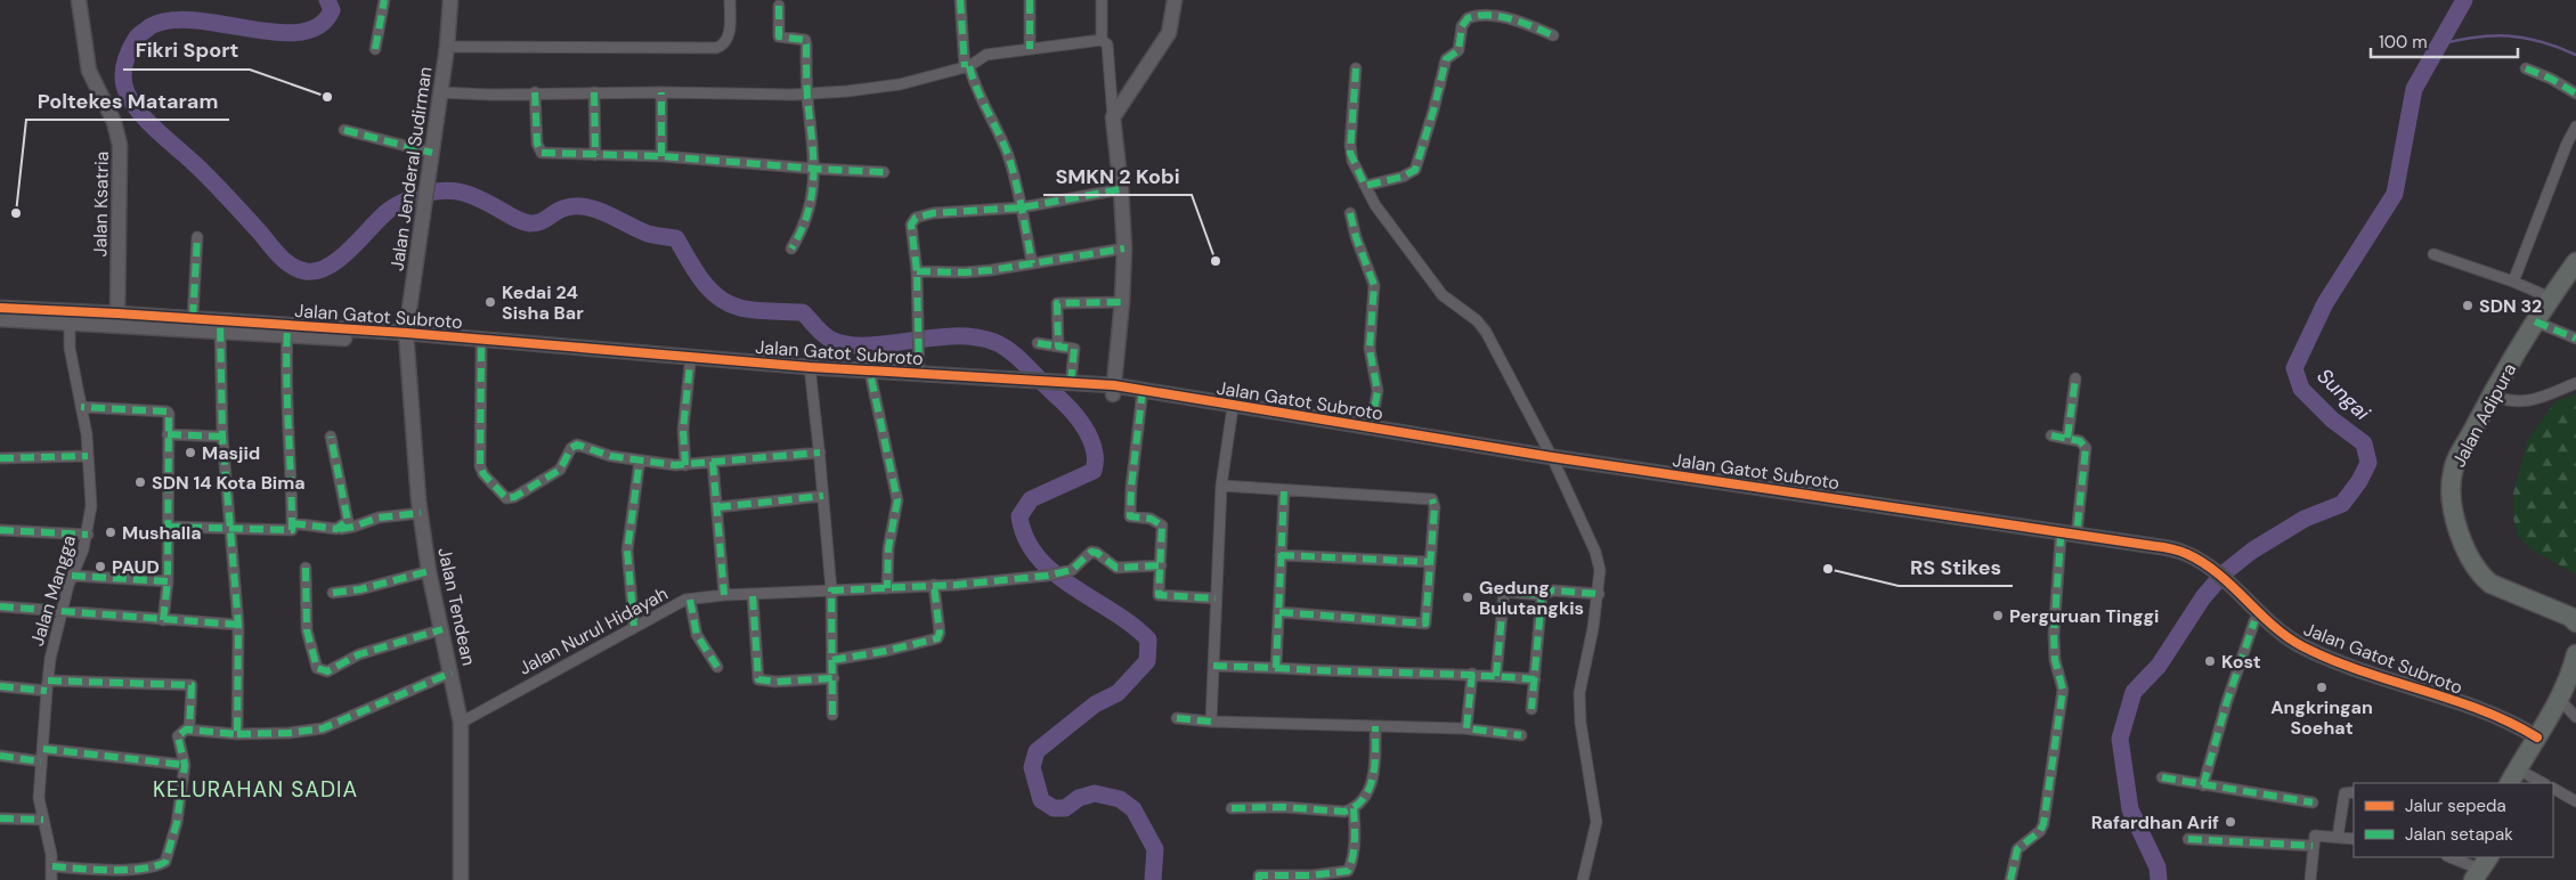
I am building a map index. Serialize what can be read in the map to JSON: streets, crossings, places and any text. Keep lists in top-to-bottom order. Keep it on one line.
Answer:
{"streets":{"highway":["Jalan Adipura"],"street":["Jalan Jenderal Sudirman","Jalan Ksatria","Jalan Gatot Subroto","Jalan Mangga","Jalan Tendean","Jalan Nurul Hidayah"]},"crossings":[["Jalan Jenderal Sudirman","Jalan Gatot Subroto"],["Jalan Jenderal Sudirman","Jalan Tendean"],["Jalan Ksatria","Jalan Gatot Subroto"],["Jalan Gatot Subroto","Jalan Mangga"],["Jalan Gatot Subroto","Jalan Tendean"],["Jalan Tendean","Jalan Nurul Hidayah"]],"districts":["KELURAHAN SADIA"],"water":["Sungai"],"places":["Fikri Sport","Poltekes Mataram","SMKN 2 Kobi","Kedai 24 Sisha Bar","SDN 32","Masjid","SDN 14 Kota Bima","Mushalla","PAUD","RS Stikes","Gedung Bulutangkis","Perguruan Tinggi","Kost","Angkringan Soehat","Rafardhan Arif"],"legend":["Jalur sepeda","Jalan setapak"],"scale_bar":"100 m"}
